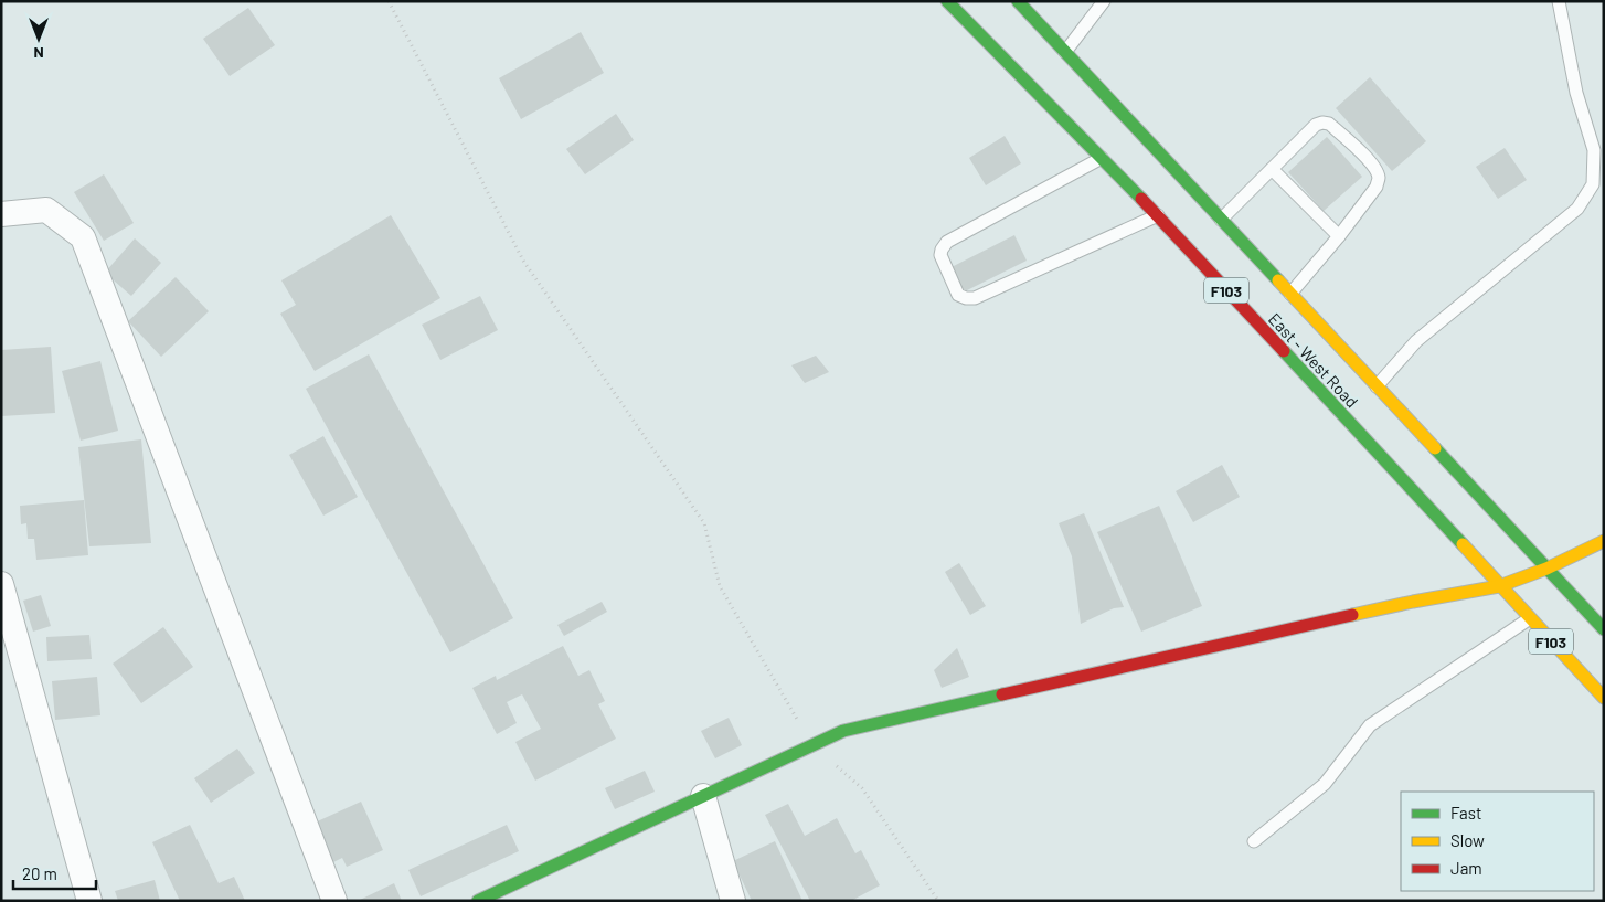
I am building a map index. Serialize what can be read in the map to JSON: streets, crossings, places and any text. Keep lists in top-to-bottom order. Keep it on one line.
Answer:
{"streets":{"main road":["F103","East - West Road"]},"legend":["Fast","Slow","Jam"],"scale_bar":"20 m","north":"bottom"}
